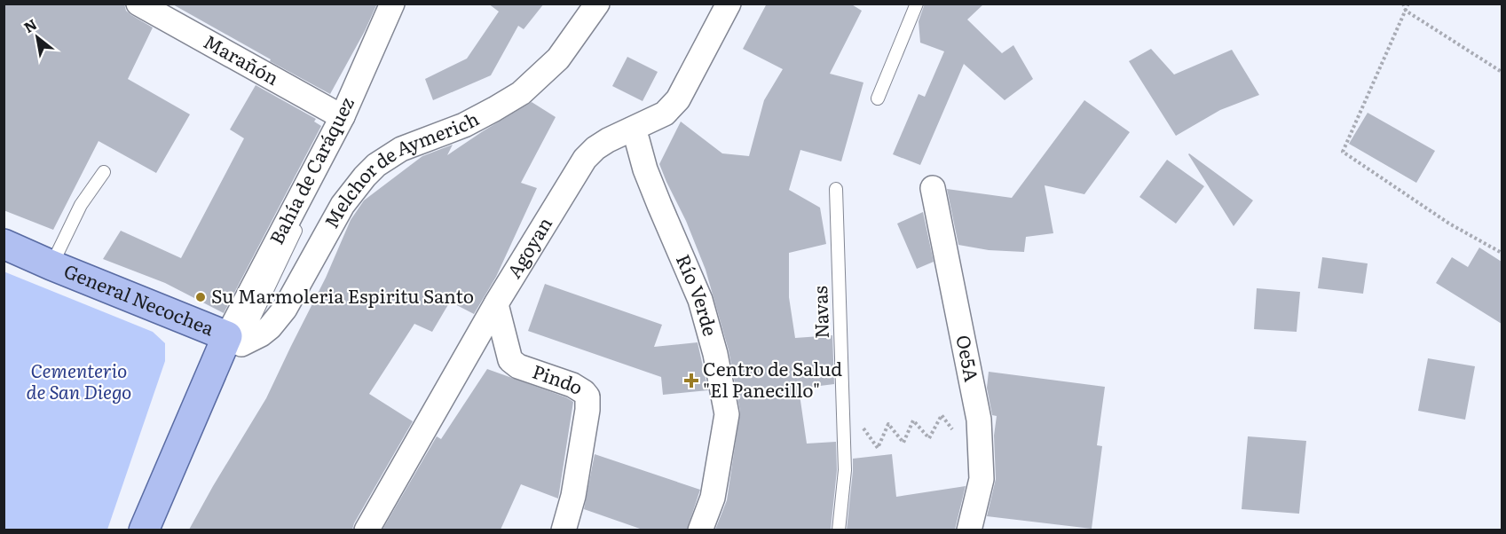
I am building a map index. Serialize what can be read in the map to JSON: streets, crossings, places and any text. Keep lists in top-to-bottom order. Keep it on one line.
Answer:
{"streets":{"main road":["General Necochea"],"street":["Marañón","Bahía de Caráquez","Melchor de Aymerich","Agoyan","Río Verde","Oe5A","Pindo"],"lane":["Navas"]},"crossings":[["Marañón","Bahía de Caráquez"],["Bahía de Caráquez","Melchor de Aymerich"],["Bahía de Caráquez","General Necochea"],["Melchor de Aymerich","General Necochea"],["Agoyan","Río Verde"],["Agoyan","Pindo"]],"parks":["Cementerio de San Diego"],"places":{"other":["Su Marmoleria Espiritu Santo"],"health":["Centro de Salud \"El Panecillo\""]},"north":"top left"}
